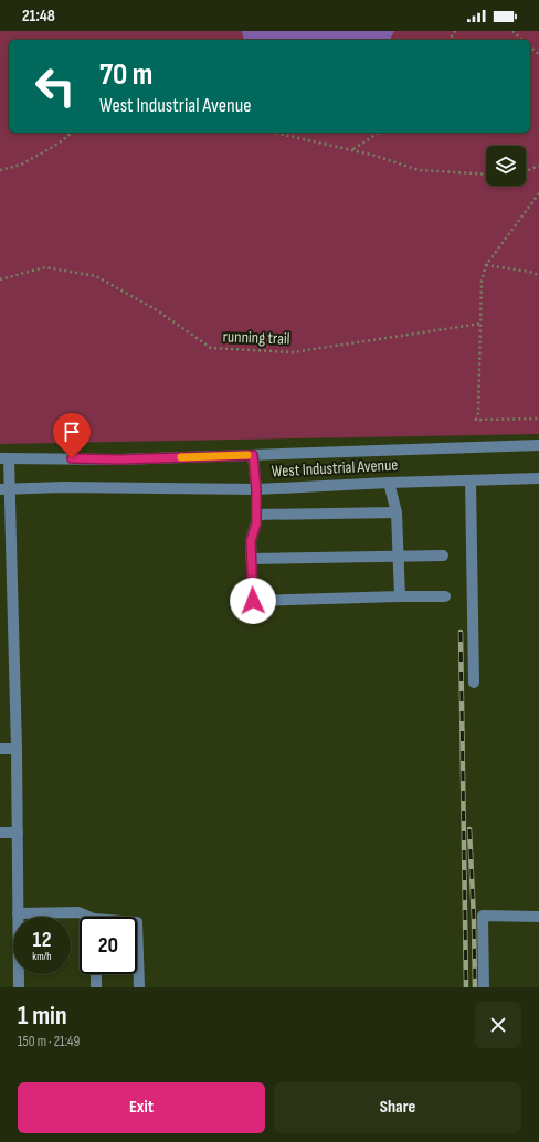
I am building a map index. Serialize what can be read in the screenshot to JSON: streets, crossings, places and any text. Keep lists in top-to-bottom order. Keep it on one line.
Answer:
{"streets":{"street":["West Industrial Avenue"],"path":["running trail"]},"page":{"status":"21:48","turn":["70 m","West Industrial Avenue"],"speed":"12 km/h","limit":"20","heading":["1 min","150 m · 21:49"],"buttons":["Exit","Share"]}}
